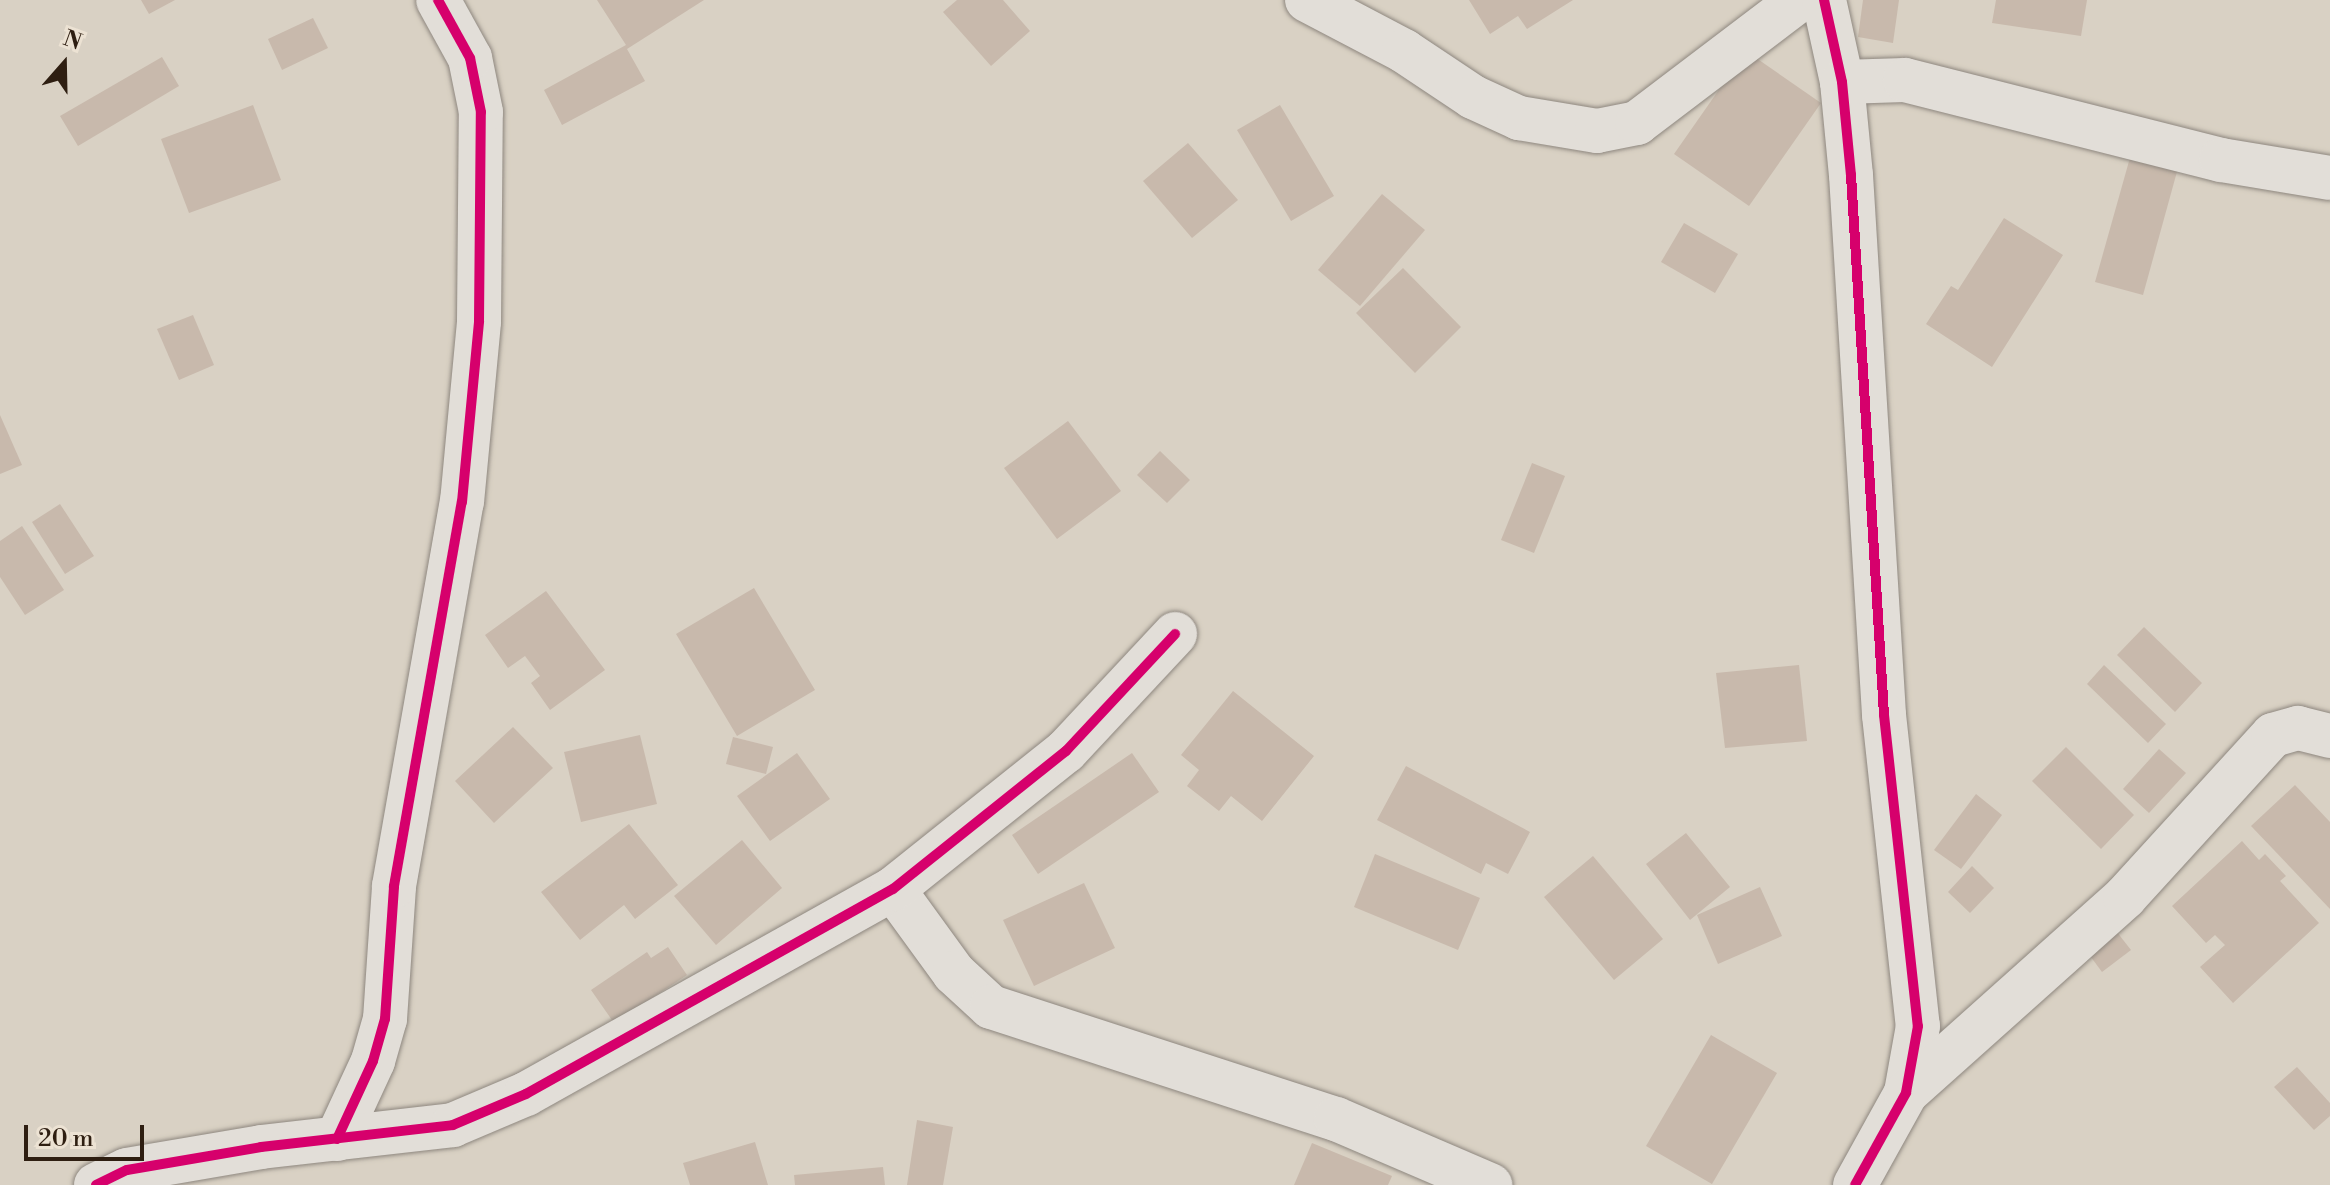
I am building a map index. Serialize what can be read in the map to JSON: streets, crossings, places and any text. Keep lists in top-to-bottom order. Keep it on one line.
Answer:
{"scale_bar":"20 m","north":"top"}
